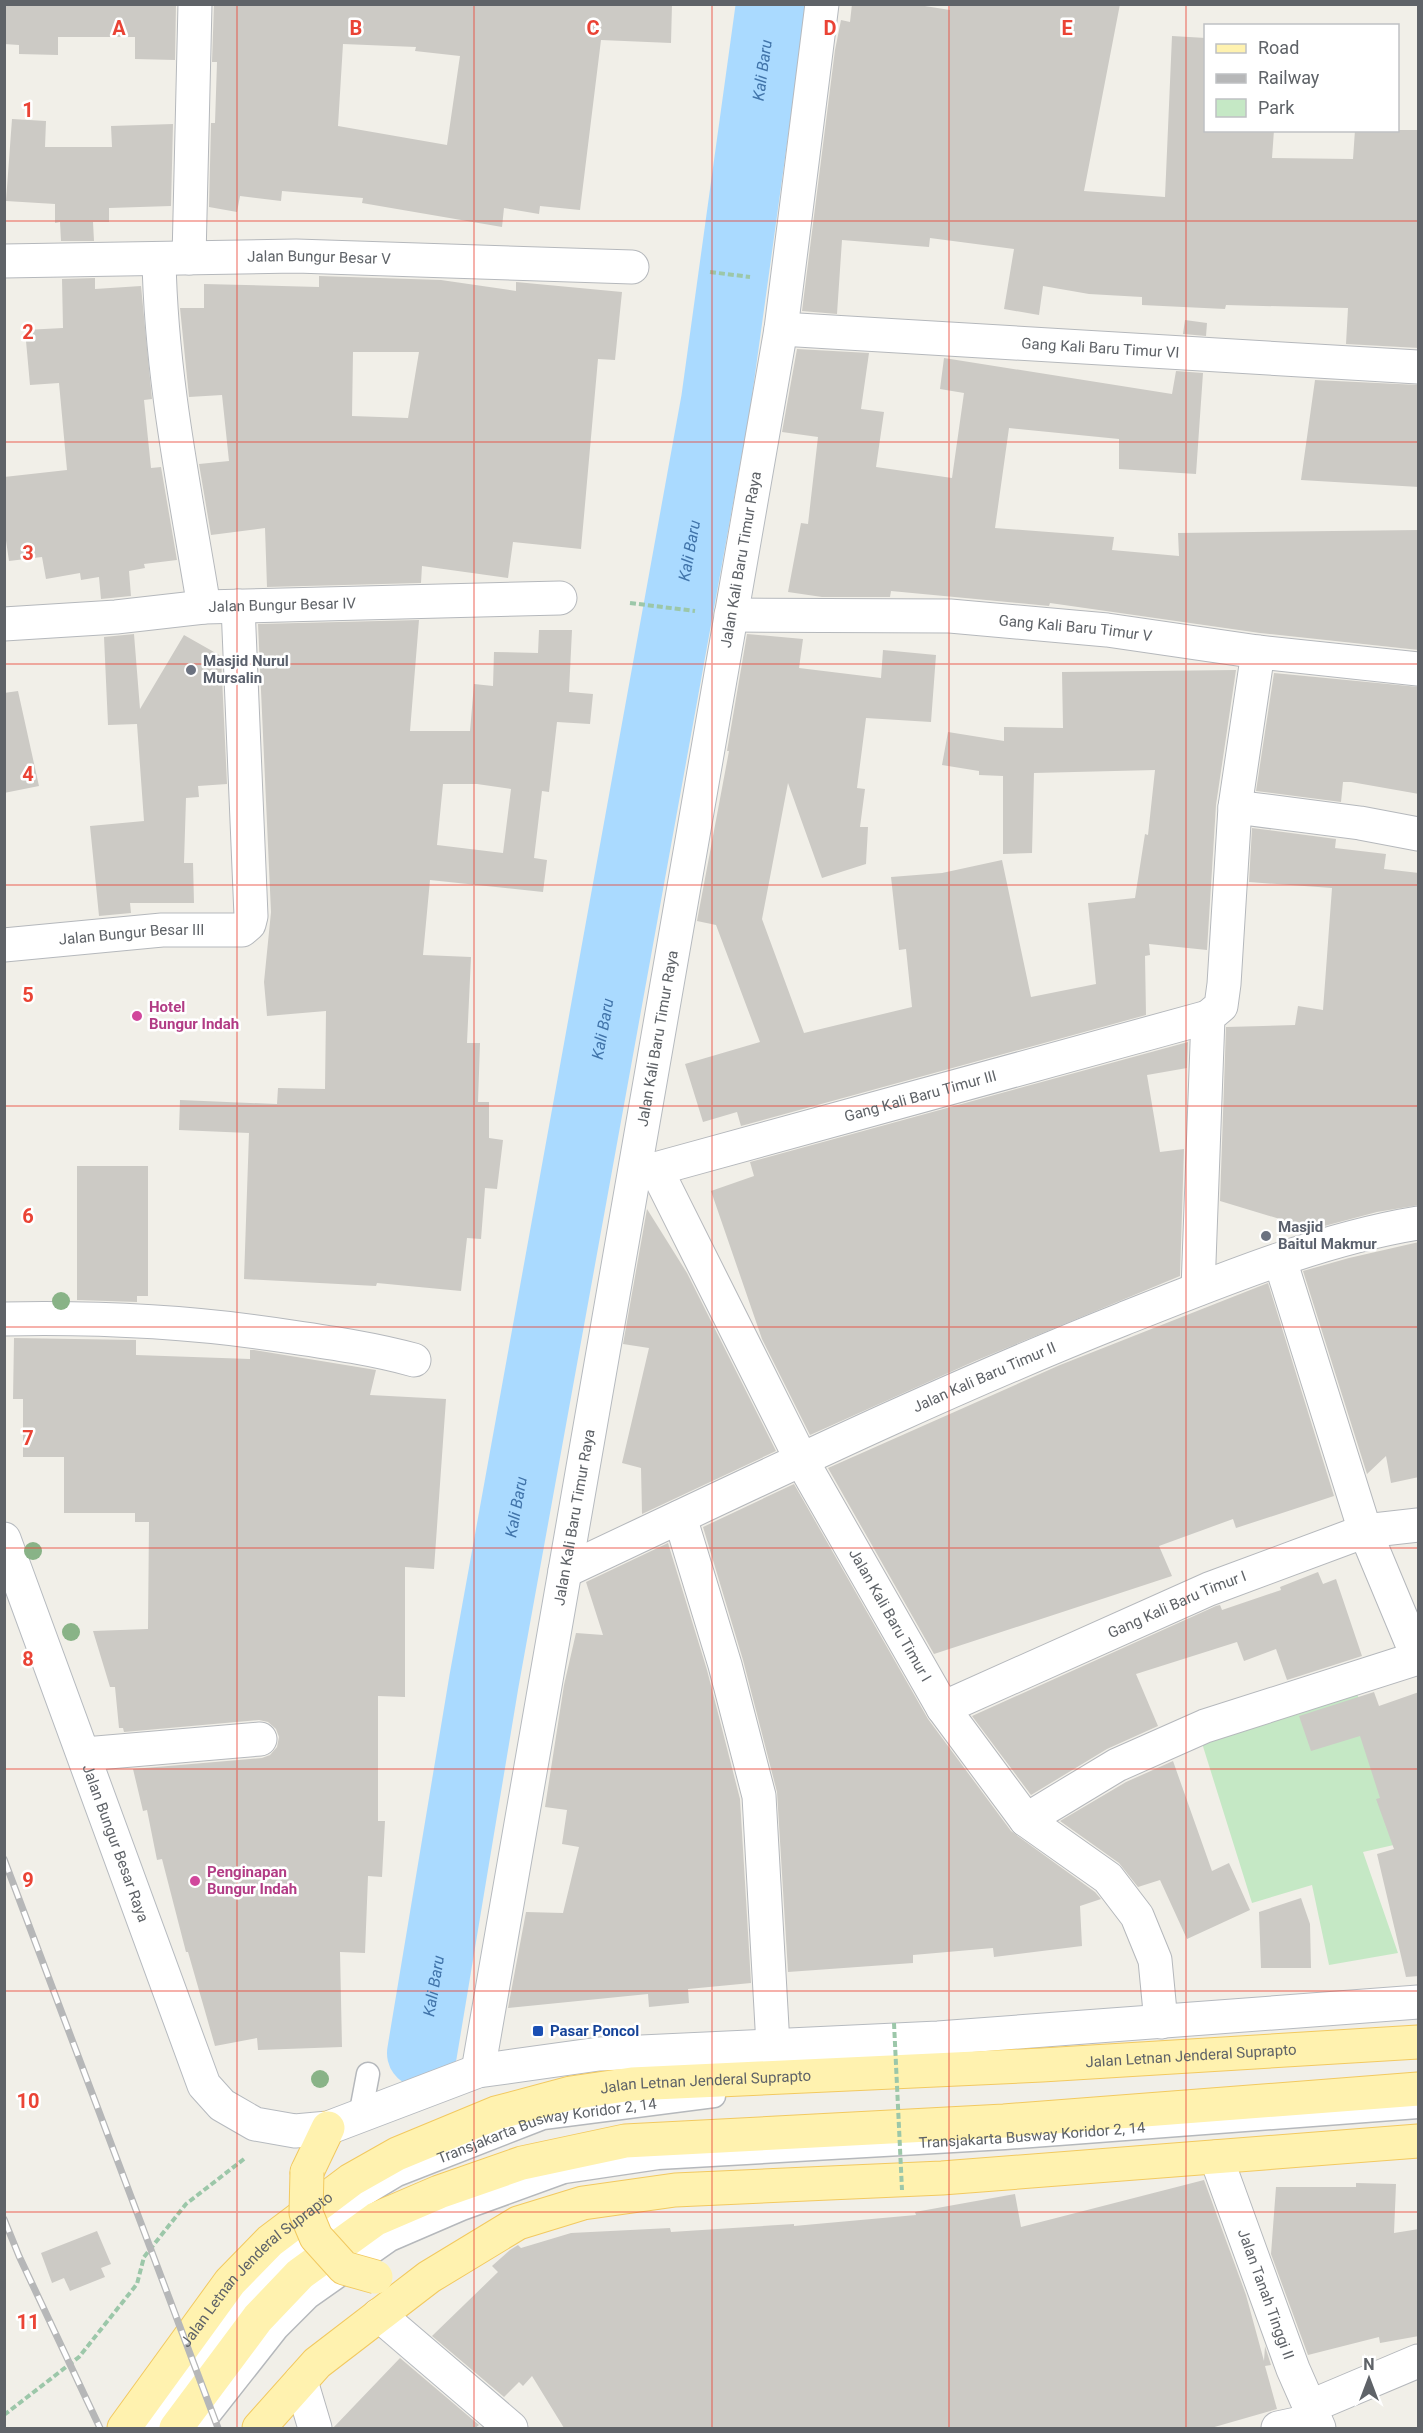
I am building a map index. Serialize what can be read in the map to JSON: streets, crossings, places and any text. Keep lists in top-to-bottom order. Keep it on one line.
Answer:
{"streets":{"main road":["Jalan Letnan Jenderal Suprapto"],"street":["Jalan Bungur Besar V","Gang Kali Baru Timur VI","Jalan Kali Baru Timur Raya","Jalan Bungur Besar IV","Gang Kali Baru Timur V","Jalan Bungur Besar III","Gang Kali Baru Timur III","Jalan Kali Baru Timur II","Gang Kali Baru Timur I","Jalan Kali Baru Timur I","Jalan Bungur Besar Raya","Jalan Tanah Tinggi II"],"lane":["Transjakarta Busway Koridor 2, 14"]},"crossings":[["Gang Kali Baru Timur VI","Jalan Kali Baru Timur Raya"],["Jalan Kali Baru Timur Raya","Gang Kali Baru Timur V"],["Jalan Kali Baru Timur Raya","Gang Kali Baru Timur III"],["Jalan Kali Baru Timur Raya","Jalan Kali Baru Timur II"],["Jalan Kali Baru Timur Raya","Jalan Kali Baru Timur I"],["Jalan Kali Baru Timur Raya","Jalan Letnan Jenderal Suprapto"],["Jalan Bungur Besar IV","Jalan Bungur Besar III"],["Gang Kali Baru Timur III","Jalan Kali Baru Timur I"],["Jalan Kali Baru Timur II","Jalan Kali Baru Timur I"],["Gang Kali Baru Timur I","Jalan Kali Baru Timur I"],["Jalan Kali Baru Timur I","Jalan Letnan Jenderal Suprapto"],["Jalan Bungur Besar Raya","Jalan Letnan Jenderal Suprapto"]],"water":["Kali Baru"],"places":{"other":["Masjid Nurul Mursalin","Hotel Bungur Indah","Masjid Baitul Makmur","Penginapan Bungur Indah"],"transit":["Pasar Poncol"]},"legend":["Road","Railway","Park"],"north":"top","grid":{"columns":["A","B","C","D","E"],"rows":["1","2","3","4","5","6","7","8","9","10","11"]}}
